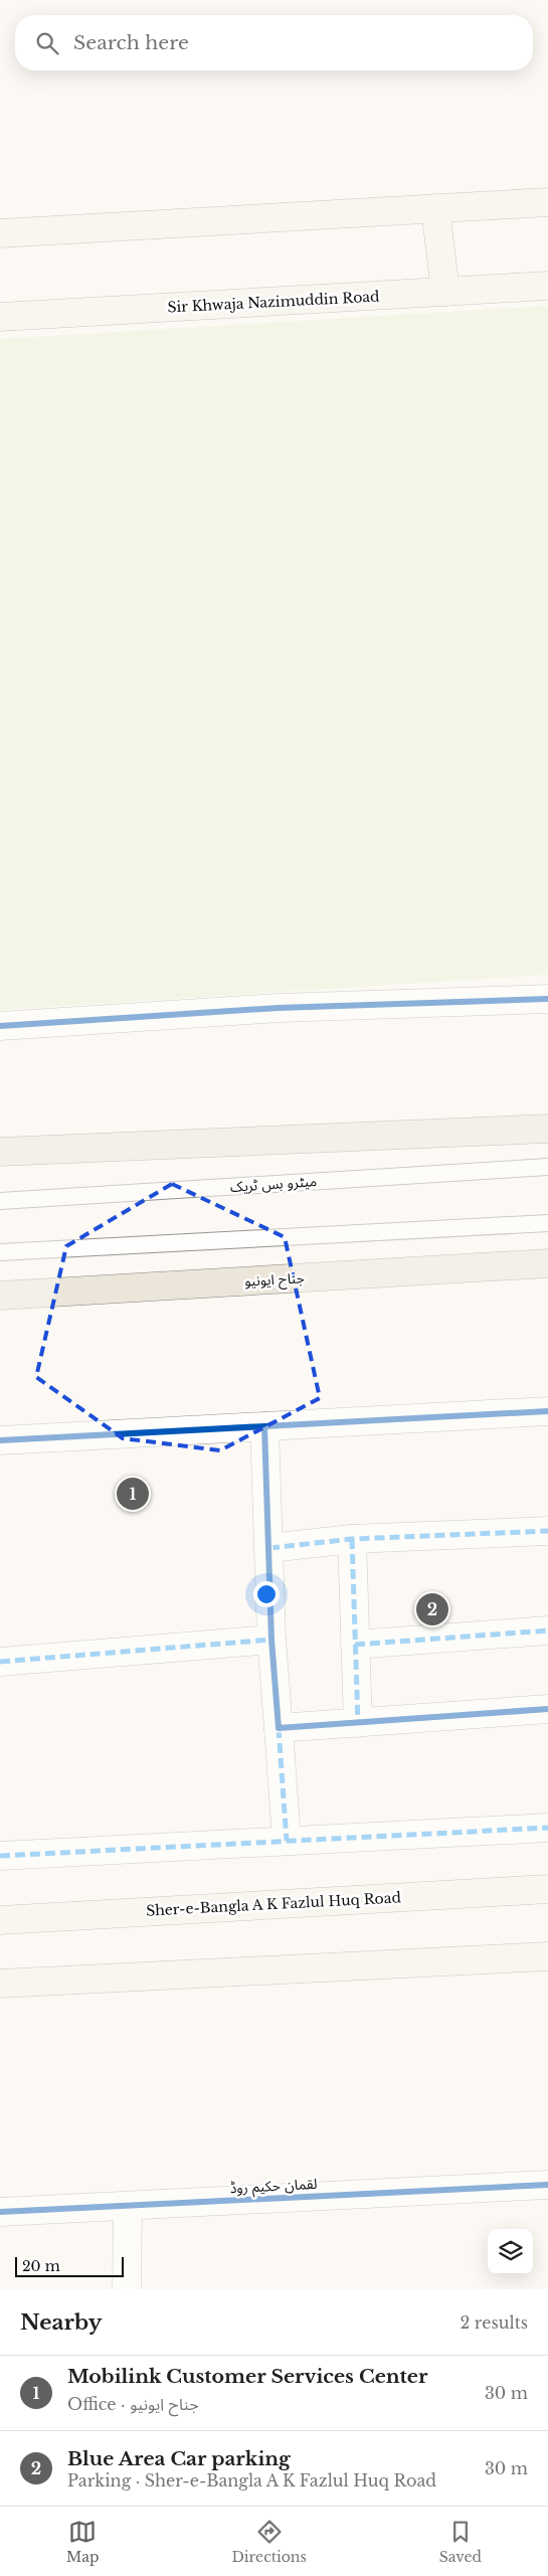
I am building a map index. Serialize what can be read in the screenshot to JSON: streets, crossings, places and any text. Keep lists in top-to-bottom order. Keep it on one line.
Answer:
{"streets":{"main road":["Sir Khwaja Nazimuddin Road","جناح ایونیو","Sher-e-Bangla A K Fazlul Huq Road"],"street":["لقمان حکیم روڈ"],"lane":["میٹرو بس ٹریک"]},"scale_bar":"20 m","page":{"search":"Search here","pins":["1","2"],"scale":"20 m","heading":["Nearby","2 results"],"list":[{"mark":"1","name":"Mobilink Customer Services Center","note":"Office · جناح ایونیو","value":"30 m"},{"mark":"2","name":"Blue Area Car parking","note":"Parking · Sher-e-Bangla A K Fazlul Huq Road","value":"30 m"}],"nav":["Map","Directions","Saved"]}}
